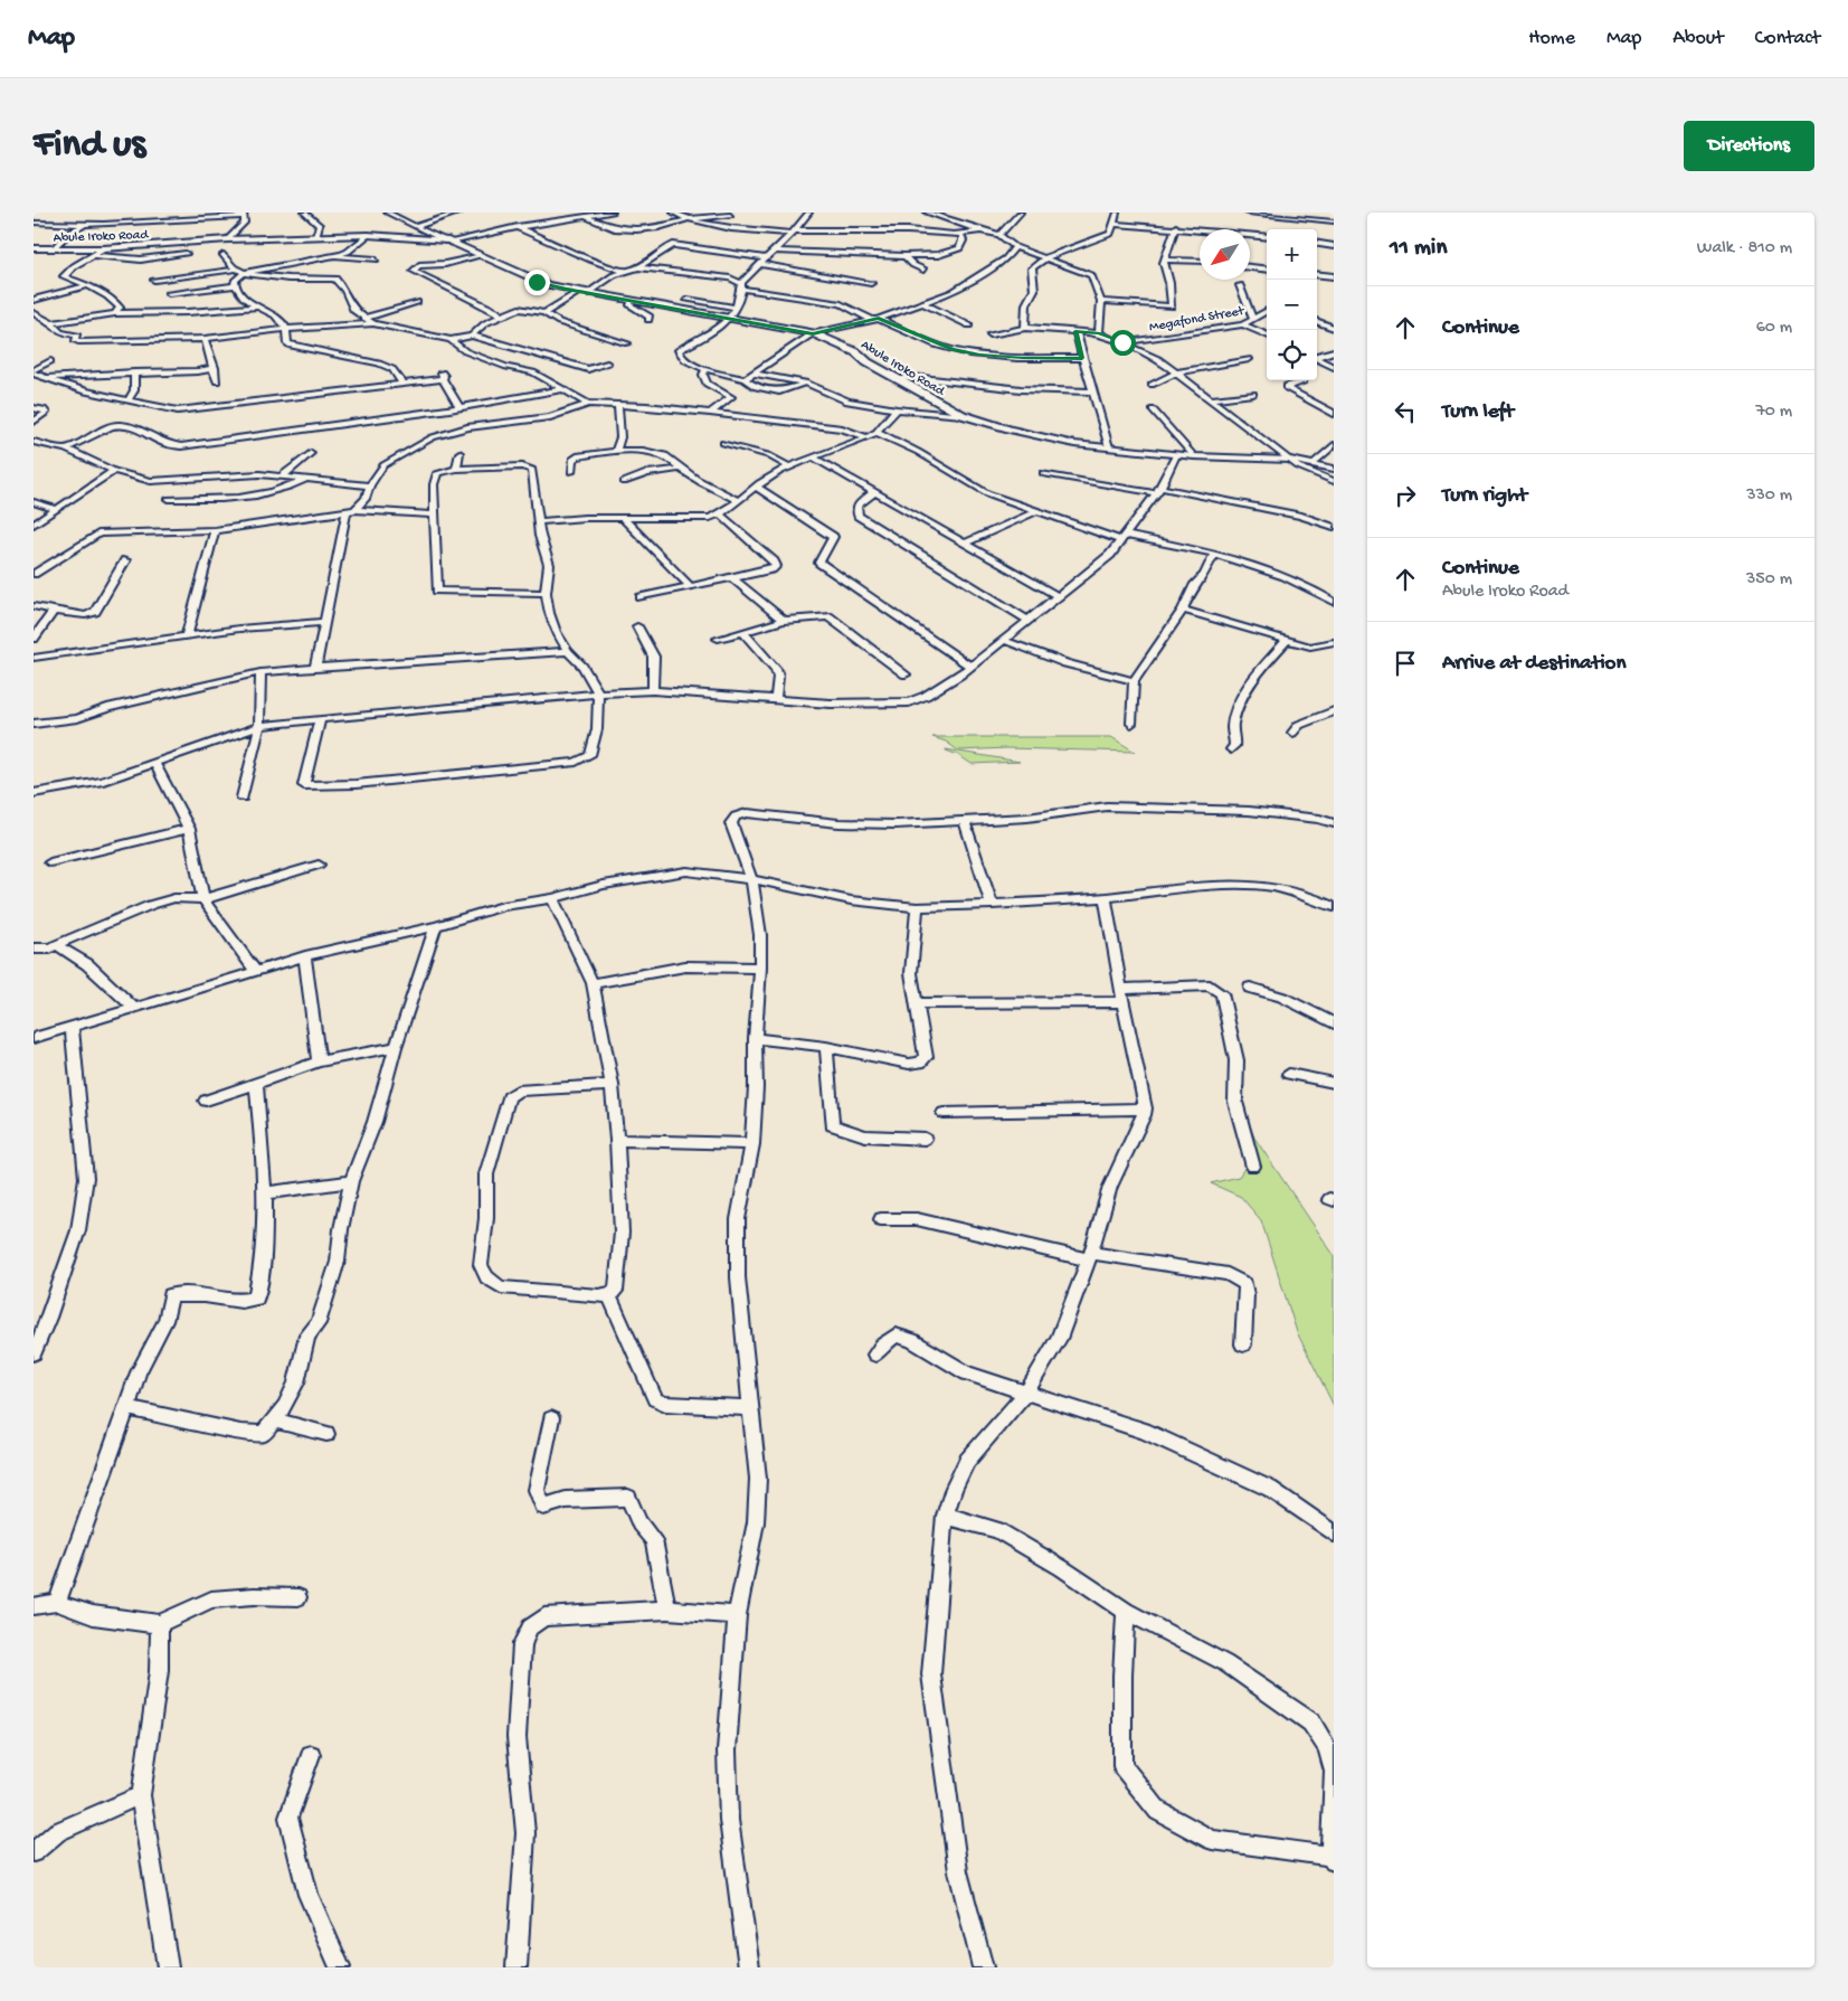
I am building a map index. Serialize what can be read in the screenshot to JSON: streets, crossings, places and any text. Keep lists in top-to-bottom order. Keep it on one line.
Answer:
{"streets":{"street":["Abule Iroko Road","Megafond Street"]},"north":"bottom left","page":{"header":"Map","nav":["Home","Map","About","Contact"],"buttons":"Directions","title":"Find us","heading":["11 min","Walk · 810 m"],"map_buttons":["+","−"],"list":[["Continue","60 m"],["Turn left","70 m"],["Turn right","330 m"],["Continue","Abule Iroko Road","350 m"],"Arrive at destination"]}}
